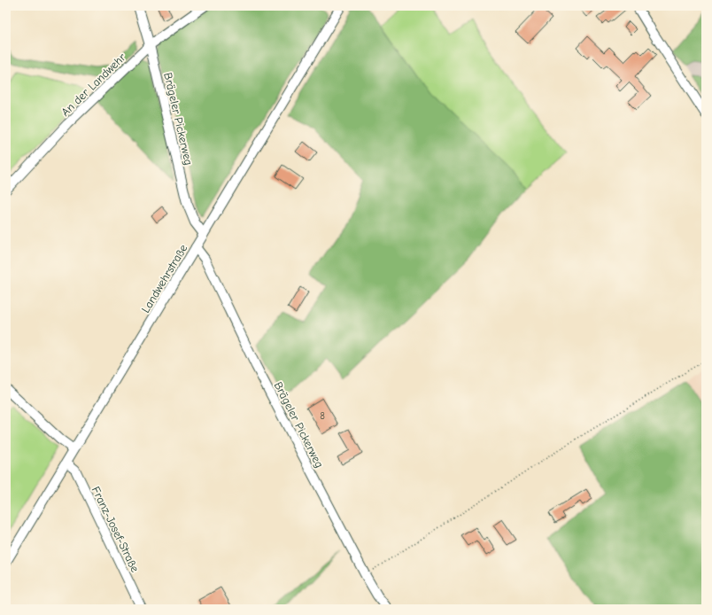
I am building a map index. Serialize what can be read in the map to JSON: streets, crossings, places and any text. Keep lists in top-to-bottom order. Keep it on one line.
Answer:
{"streets":{"street":["An der Landwehr","Brägeler Pickerweg","Landwehrstraße","Franz-Josef-Straße"]},"crossings":[["An der Landwehr","Brägeler Pickerweg"],["Brägeler Pickerweg","Landwehrstraße"],["Landwehrstraße","Franz-Josef-Straße"]],"house_numbers":["8"]}
